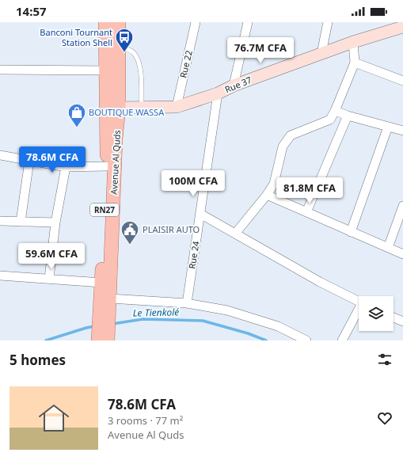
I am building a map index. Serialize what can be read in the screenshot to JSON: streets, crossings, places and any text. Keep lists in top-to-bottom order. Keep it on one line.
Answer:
{"streets":{"main road":["Rue 37","Avenue Al Quds","RN27"],"street":["Rue 22","Rue 24"]},"crossings":[["Rue 22","Rue 37"],["Rue 37","Avenue Al Quds"],["Rue 37","Rue 24"]],"water":["Le Tienkolé"],"places":{"bus stop":["Banconi Tournant Station Shell"],"shop":["BOUTIQUE WASSA"],"public building":["PLAISIR AUTO"]},"page":{"status":"14:57","price":["76.7M CFA","78.6M CFA","100M CFA","81.8M CFA","59.6M CFA"],"heading":"5 homes","list":[{"name":"78.6M CFA","note":"3 rooms · 77 m² · Avenue Al Quds"}]}}
